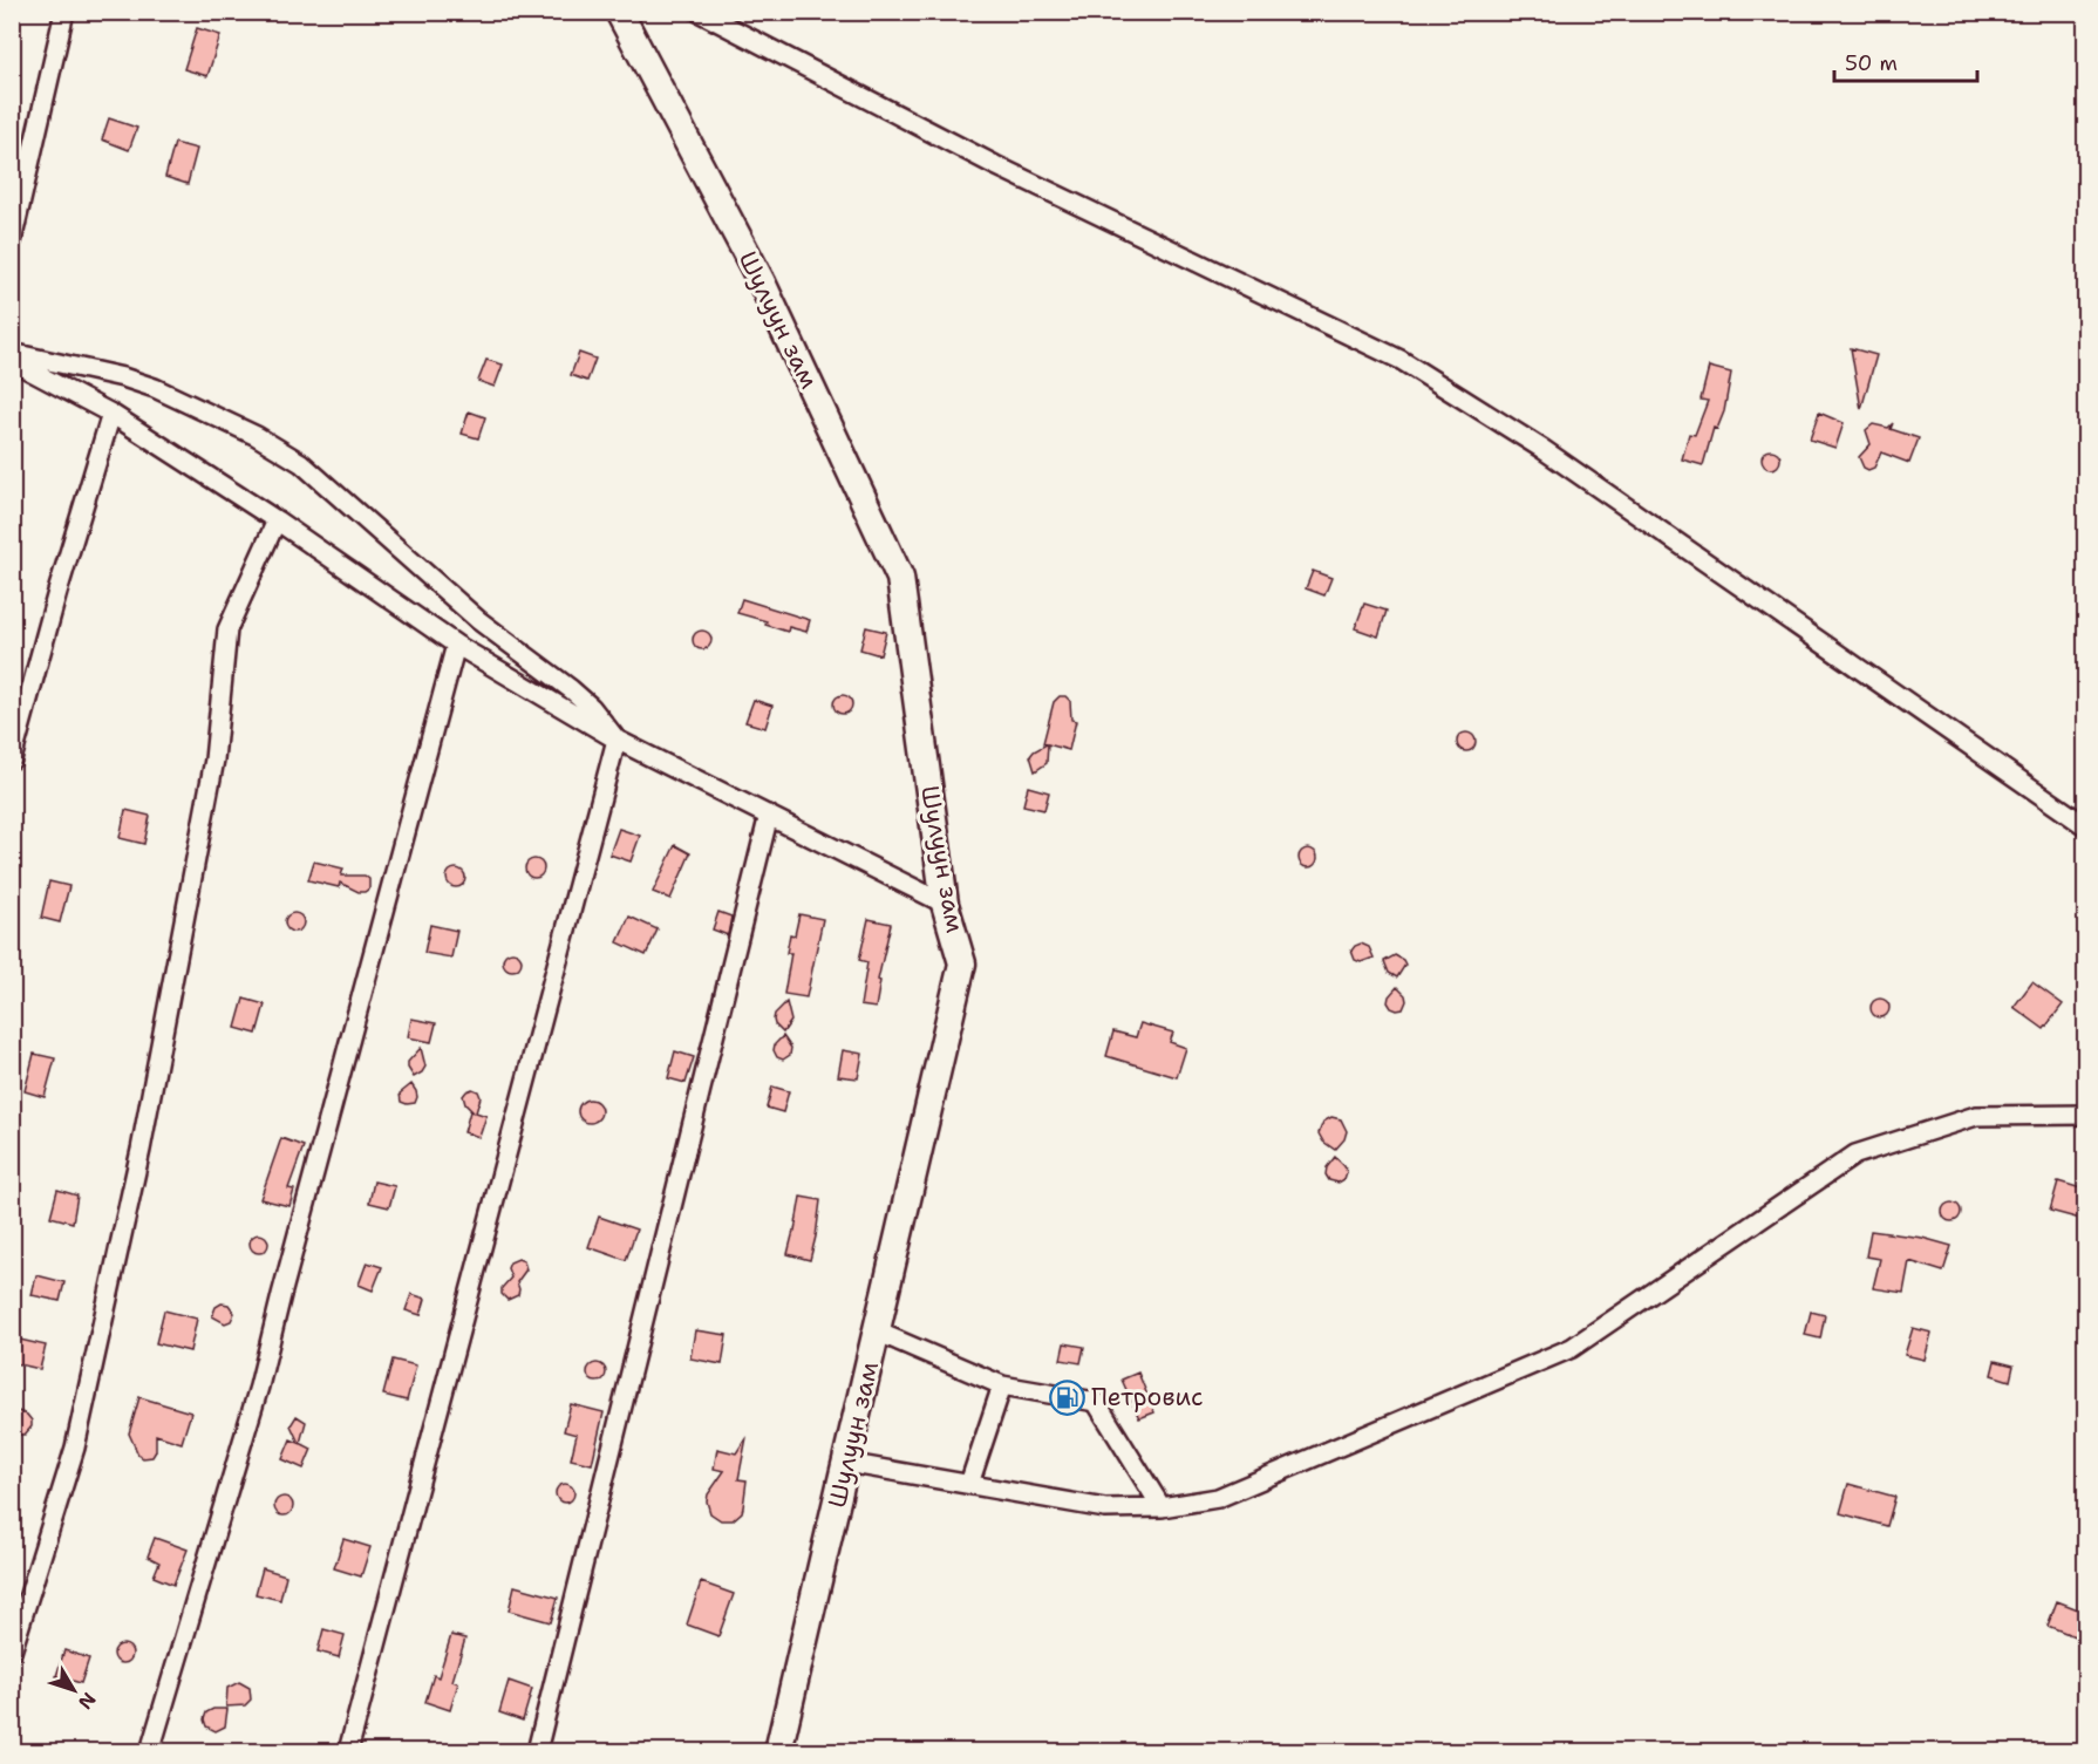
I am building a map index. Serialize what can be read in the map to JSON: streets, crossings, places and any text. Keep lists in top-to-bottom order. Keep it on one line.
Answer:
{"streets":{"street":["Шулуун зам"]},"places":{"fuel station":["Петровис"]},"scale_bar":"50 m","north":"bottom right"}
